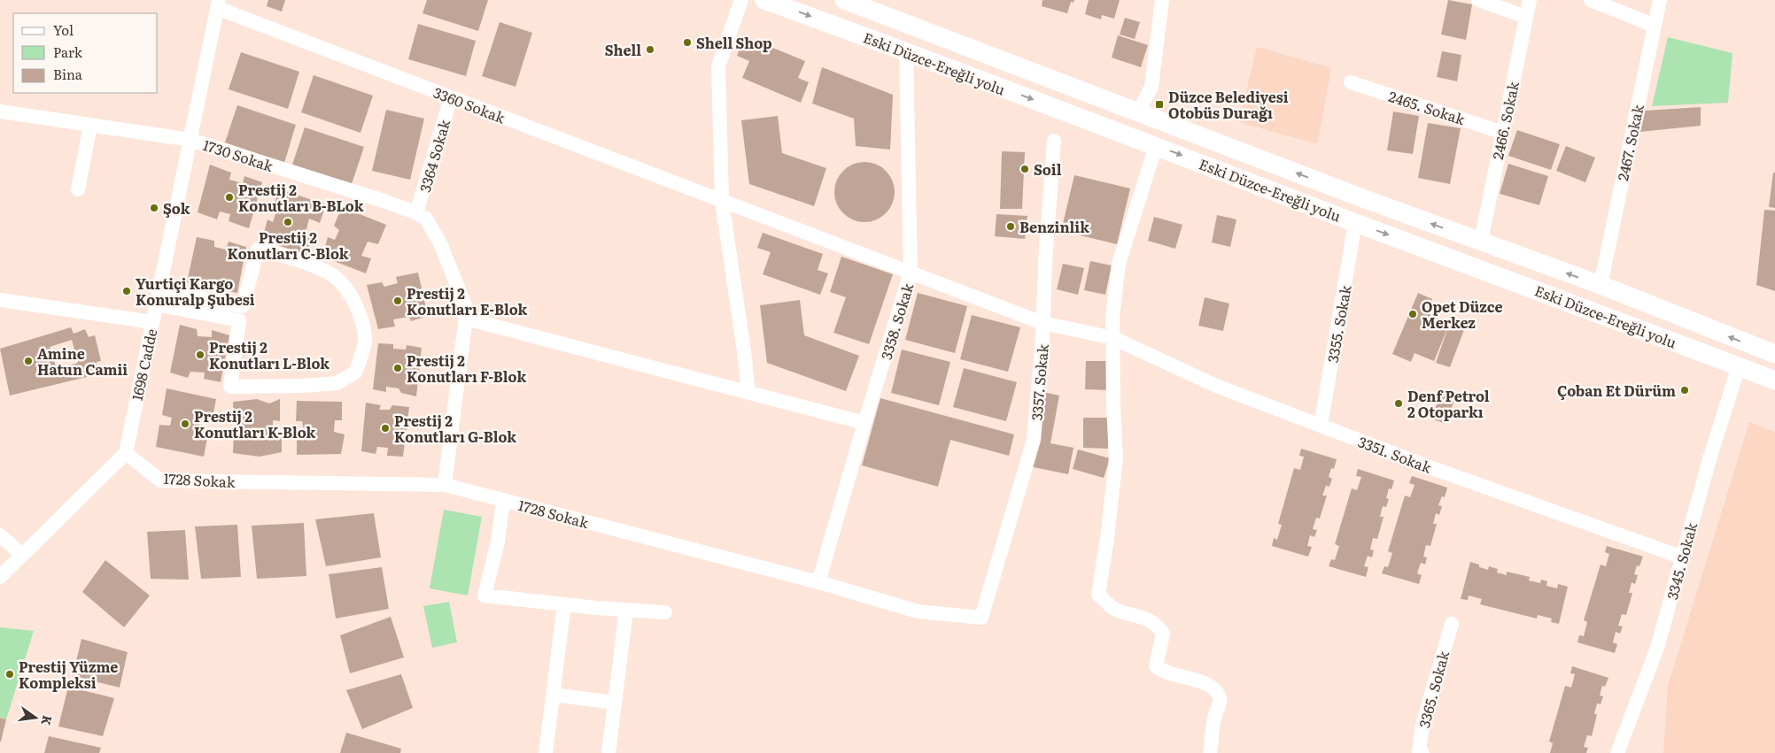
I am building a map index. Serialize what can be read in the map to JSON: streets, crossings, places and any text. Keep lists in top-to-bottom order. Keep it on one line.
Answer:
{"streets":{"main road":["Eski Düzce-Ereğli yolu"],"street":["3360 Sokak","2465. Sokak","2466. Sokak","2467. Sokak","1730 Sokak","3364 Sokak","3358. Sokak","3355. Sokak","1698 Cadde","3357. Sokak","3351. Sokak","1728 Sokak","3345. Sokak","3365. Sokak"]},"crossings":[["Eski Düzce-Ereğli yolu","2466. Sokak"],["Eski Düzce-Ereğli yolu","2467. Sokak"],["Eski Düzce-Ereğli yolu","3358. Sokak"],["Eski Düzce-Ereğli yolu","3355. Sokak"],["Eski Düzce-Ereğli yolu","3345. Sokak"],["3360 Sokak","3364 Sokak"],["3360 Sokak","3358. Sokak"],["3360 Sokak","1698 Cadde"],["3360 Sokak","3351. Sokak"],["2465. Sokak","2466. Sokak"],["1730 Sokak","3364 Sokak"],["1730 Sokak","1698 Cadde"],["1730 Sokak","1728 Sokak"],["3358. Sokak","3351. Sokak"],["3358. Sokak","1728 Sokak"],["3355. Sokak","3351. Sokak"],["1698 Cadde","1728 Sokak"],["3357. Sokak","3351. Sokak"],["3357. Sokak","1728 Sokak"],["3351. Sokak","3345. Sokak"]],"places":{"other":["Shell Shop","Shell","Soil","Prestij 2 Konutları B-BLok","Şok","Prestij 2 Konutları C-Blok","Benzinlik","Yurtiçi Kargo Konuralp Şubesi","Prestij 2 Konutları E-Blok","Opet Düzce Merkez","Prestij 2 Konutları L-Blok","Amine Hatun Camii","Prestij 2 Konutları F-Blok","Çoban Et Dürüm","Denf Petrol 2 Otoparkı","Prestij 2 Konutları K-Blok","Prestij 2 Konutları G-Blok","Prestij Yüzme Kompleksi"],"transit":["Düzce Belediyesi Otobüs Durağı"]},"legend":["Yol","Park","Bina"],"north":"right"}
